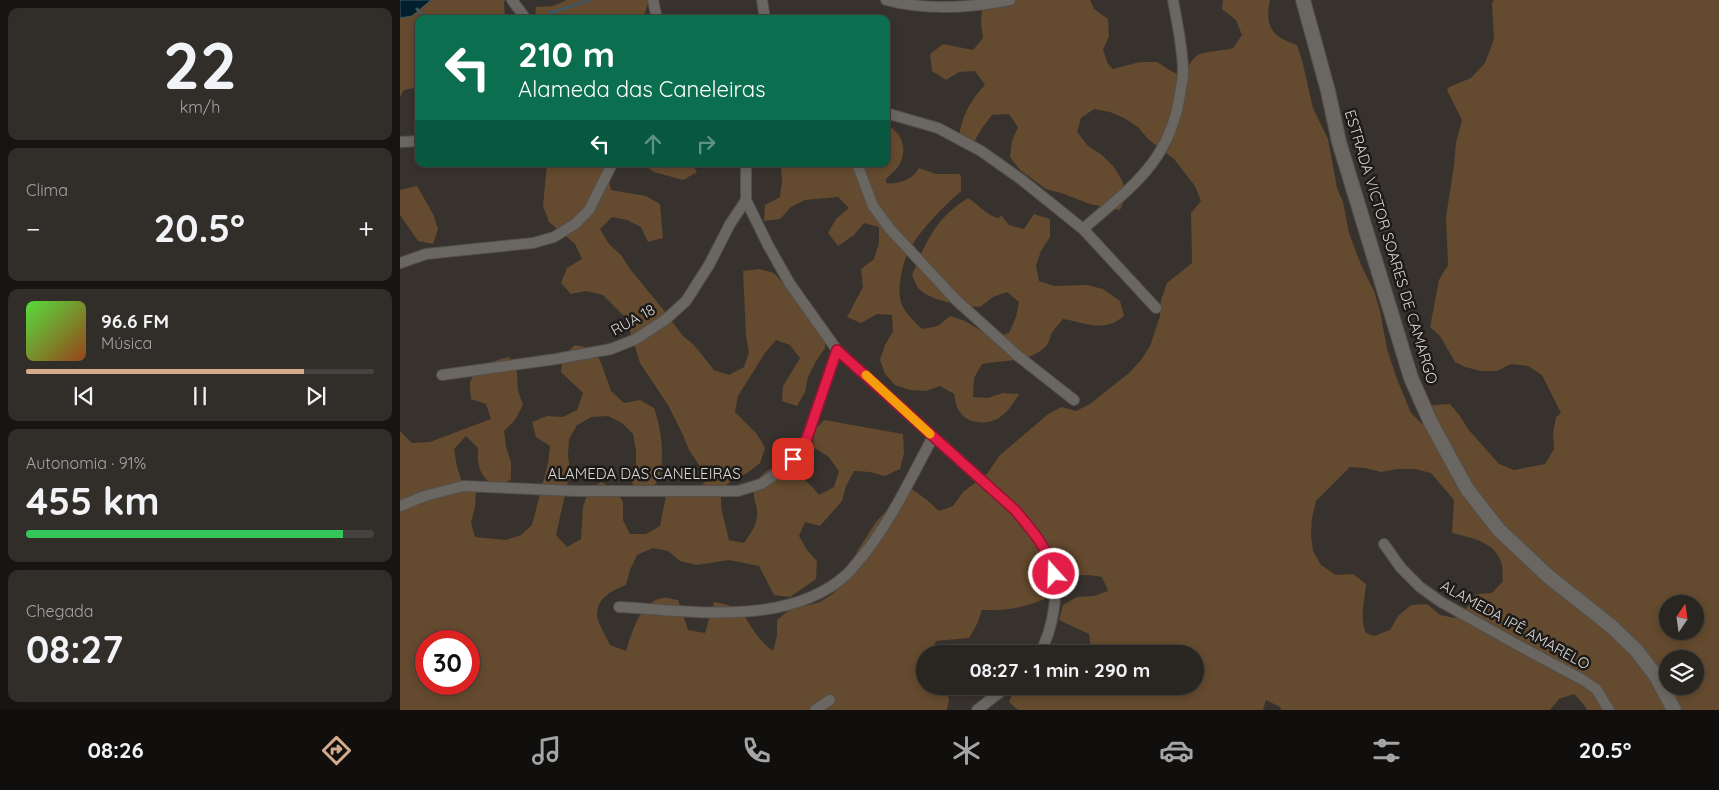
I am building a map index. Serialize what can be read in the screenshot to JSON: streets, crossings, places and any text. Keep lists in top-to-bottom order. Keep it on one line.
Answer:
{"streets":{"main road":["ESTRADA VICTOR SOARES DE CAMARGO"],"street":["RUA 18","ALAMEDA DAS CANELEIRAS","ALAMEDA IPÊ AMARELO"]},"north":"top","page":{"tile":[["22","km/h"],"Clima",["Autonomia · 91%","455 km"],["Chegada","08:27"]],"turn":["210 m","Alameda das Caneleiras"],"heat":["−","20.5°","+"],"song":["96.6 FM","Música"],"limit":"30","trip":"08:27 · 1 min · 290 m","tabs":["08:26","20.5°"]}}
